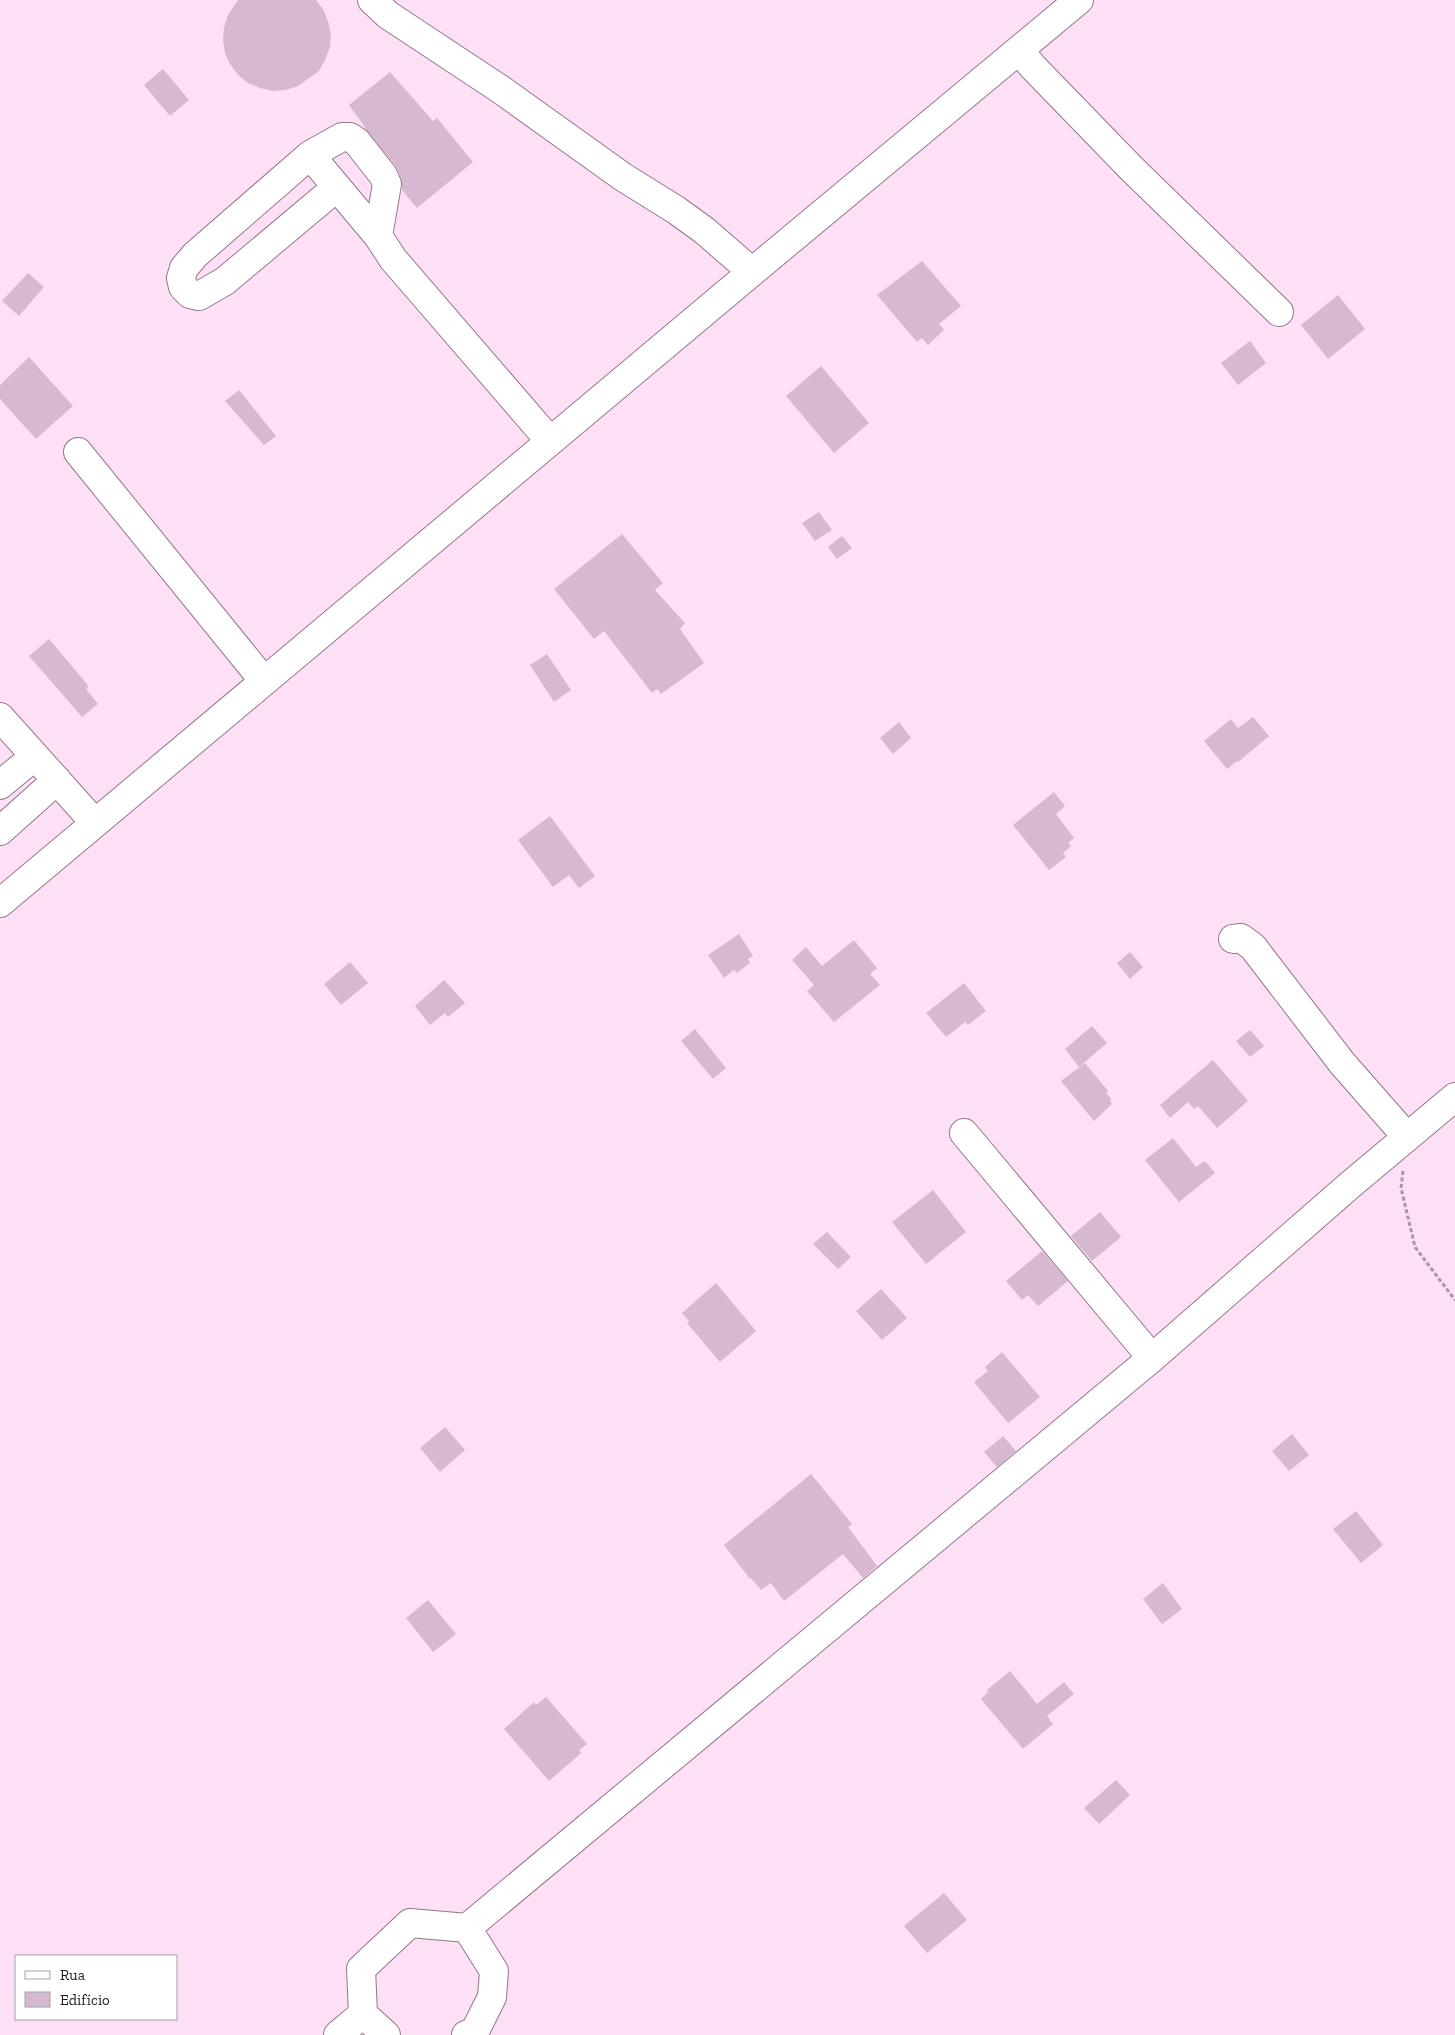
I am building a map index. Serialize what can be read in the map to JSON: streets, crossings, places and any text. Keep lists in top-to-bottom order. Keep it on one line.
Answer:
{"legend":["Rua","Edifício"]}
